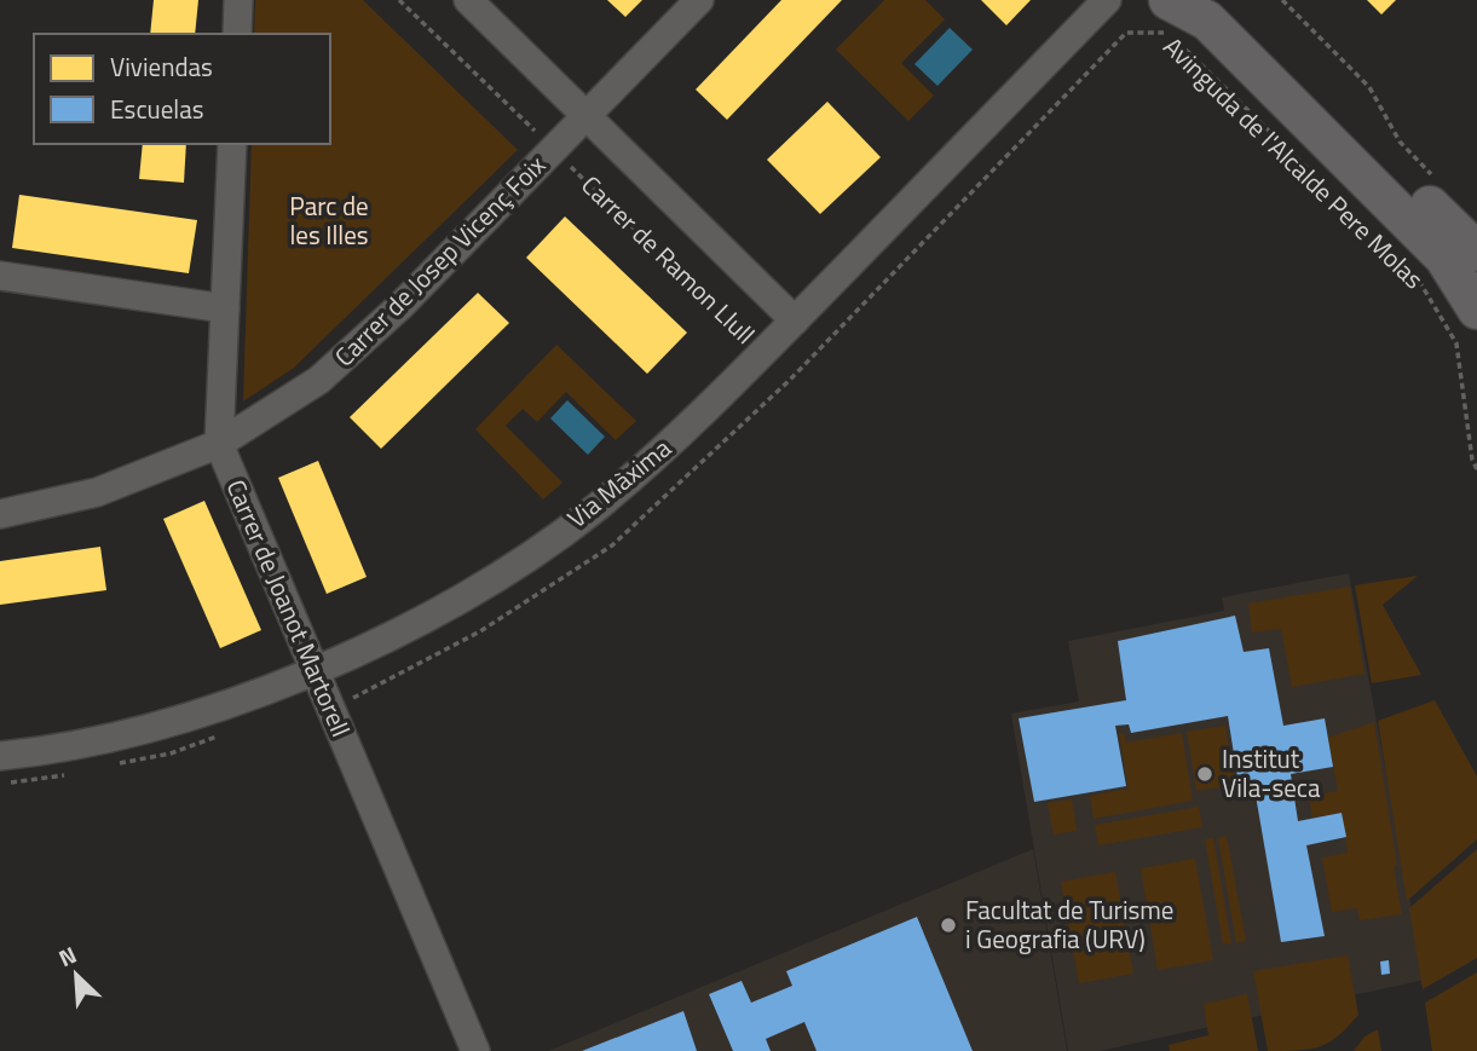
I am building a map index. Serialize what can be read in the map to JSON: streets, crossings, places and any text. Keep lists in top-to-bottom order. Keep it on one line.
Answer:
{"streets":{"street":["Avinguda de l'Alcalde Pere Molas","Carrer de Ramon Llull","Carrer de Josep Vicenç Foix","Via Màxima","Carrer de Joanot Martorell"]},"crossings":[["Carrer de Ramon Llull","Carrer de Josep Vicenç Foix"],["Carrer de Ramon Llull","Via Màxima"],["Carrer de Josep Vicenç Foix","Carrer de Joanot Martorell"],["Via Màxima","Carrer de Joanot Martorell"]],"parks":["Parc de les Illes"],"places":["Institut Vila-seca","Facultat de Turisme i Geografia (URV)"],"legend":["Viviendas","Escuelas"],"north":"top left"}
